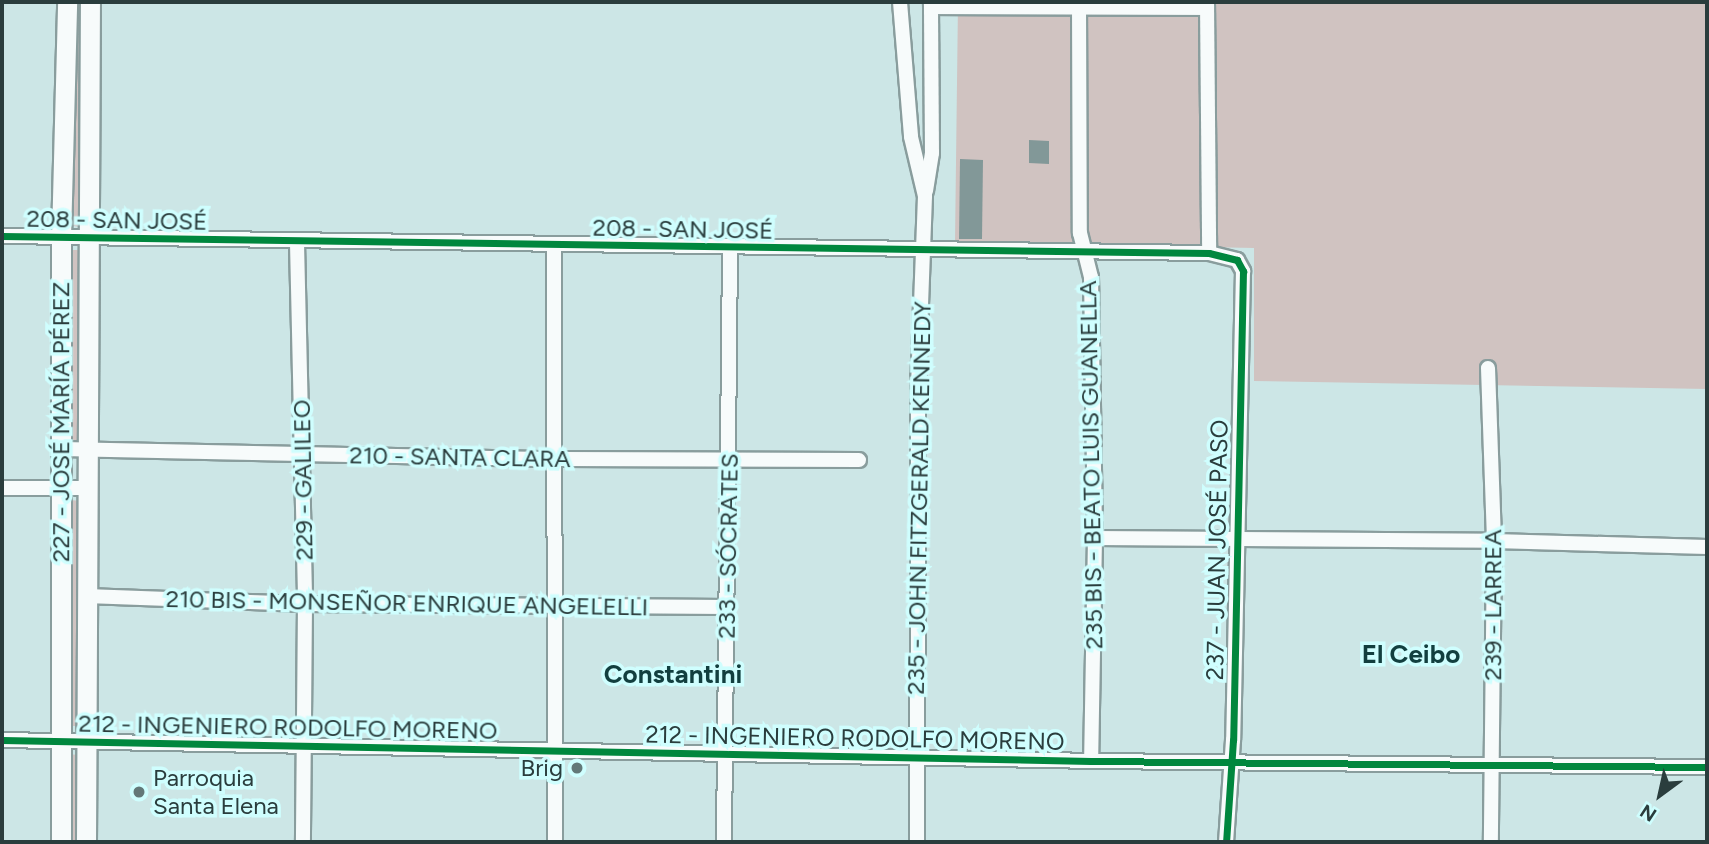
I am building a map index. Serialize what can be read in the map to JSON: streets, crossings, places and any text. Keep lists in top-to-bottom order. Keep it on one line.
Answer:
{"streets":{"street":["208 - SAN JOSÉ","227 - JOSÉ MARÍA PÉREZ","210 - SANTA CLARA","235 BIS - BEATO LUIS GUANELLA","229 - GALILEO","235 - JOHN FITZGERALD KENNEDY","233 - SÓCRATES","237 - JUAN JOSÉ PASO","210 BIS - MONSEÑOR ENRIQUE ANGELELLI","239 - LARREA","212 - INGENIERO RODOLFO MORENO"]},"crossings":[["208 - SAN JOSÉ","227 - JOSÉ MARÍA PÉREZ"],["208 - SAN JOSÉ","235 BIS - BEATO LUIS GUANELLA"],["208 - SAN JOSÉ","229 - GALILEO"],["208 - SAN JOSÉ","235 - JOHN FITZGERALD KENNEDY"],["208 - SAN JOSÉ","233 - SÓCRATES"],["208 - SAN JOSÉ","237 - JUAN JOSÉ PASO"],["227 - JOSÉ MARÍA PÉREZ","210 - SANTA CLARA"],["227 - JOSÉ MARÍA PÉREZ","210 BIS - MONSEÑOR ENRIQUE ANGELELLI"],["227 - JOSÉ MARÍA PÉREZ","212 - INGENIERO RODOLFO MORENO"],["210 - SANTA CLARA","229 - GALILEO"],["210 - SANTA CLARA","233 - SÓCRATES"],["235 BIS - BEATO LUIS GUANELLA","212 - INGENIERO RODOLFO MORENO"],["229 - GALILEO","210 BIS - MONSEÑOR ENRIQUE ANGELELLI"],["229 - GALILEO","212 - INGENIERO RODOLFO MORENO"],["235 - JOHN FITZGERALD KENNEDY","212 - INGENIERO RODOLFO MORENO"],["233 - SÓCRATES","210 BIS - MONSEÑOR ENRIQUE ANGELELLI"],["233 - SÓCRATES","212 - INGENIERO RODOLFO MORENO"],["237 - JUAN JOSÉ PASO","212 - INGENIERO RODOLFO MORENO"],["239 - LARREA","212 - INGENIERO RODOLFO MORENO"]],"districts":["El Ceibo","Constantini"],"places":["Brig","Parroquia Santa Elena"],"north":"bottom left"}
